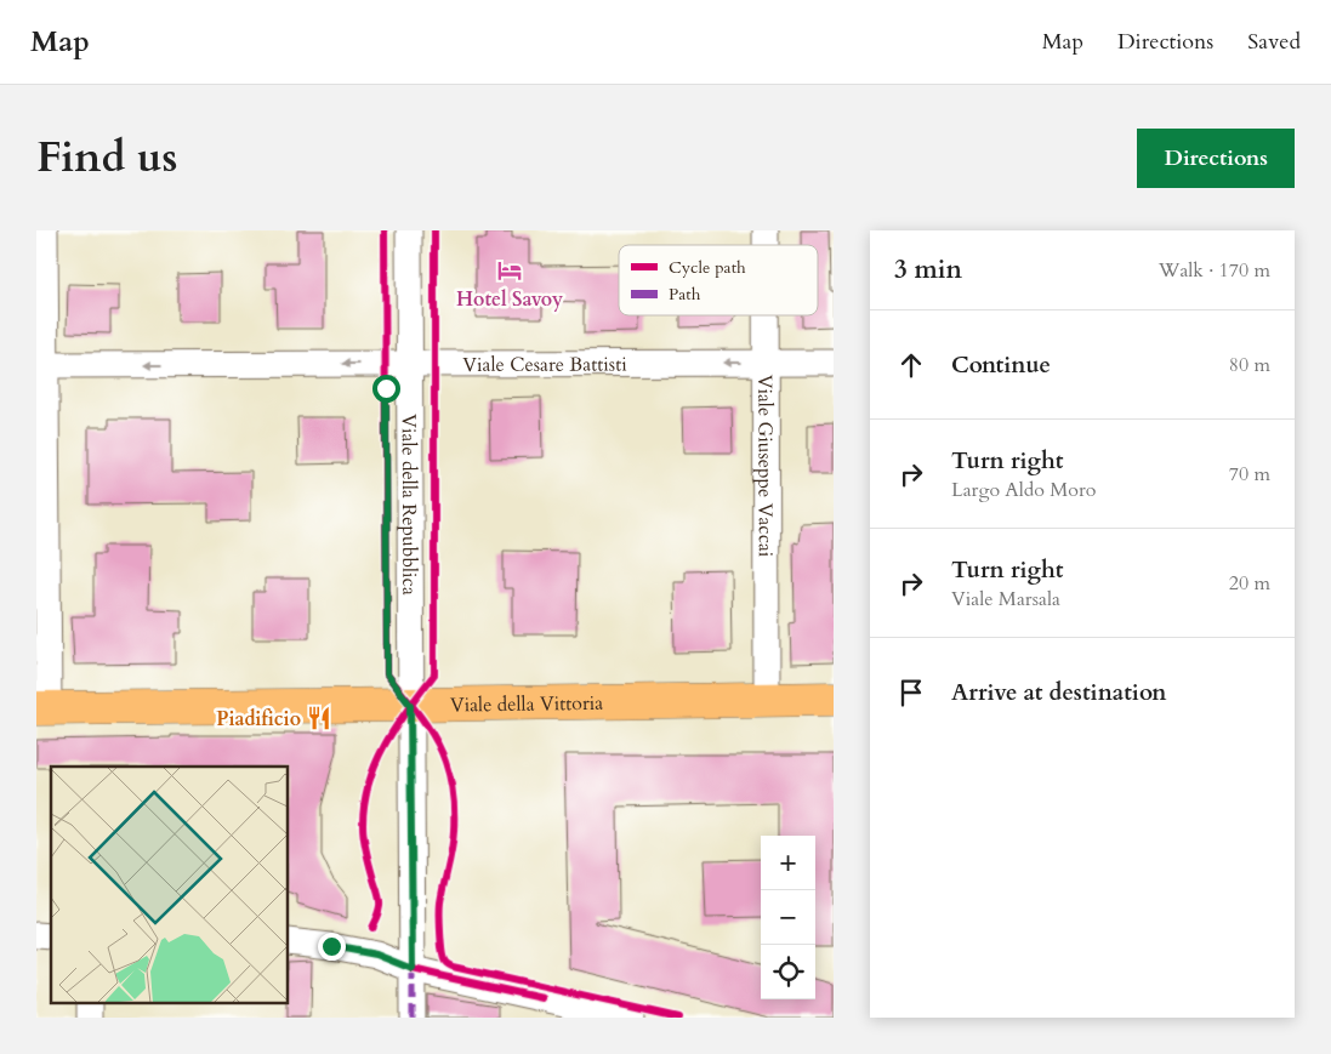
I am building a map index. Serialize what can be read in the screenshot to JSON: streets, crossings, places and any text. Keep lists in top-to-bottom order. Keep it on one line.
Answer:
{"streets":{"main road":["Viale della Vittoria"],"street":["Viale Cesare Battisti","Viale Giuseppe Vaccai","Viale della Repubblica"]},"crossings":[["Viale Cesare Battisti","Viale Giuseppe Vaccai"],["Viale Cesare Battisti","Viale della Repubblica"],["Viale Giuseppe Vaccai","Viale della Vittoria"],["Viale della Repubblica","Viale della Vittoria"]],"one_way":["Viale Cesare Battisti"],"places":{"hotel":["Hotel Savoy"],"restaurant":["Piadificio"]},"legend":["Cycle path","Path"],"page":{"header":"Map","nav":["Map","Directions","Saved"],"title":"Find us","buttons":"Directions","heading":["3 min","Walk · 170 m"],"list":[["Continue","80 m"],["Turn right","Largo Aldo Moro","70 m"],["Turn right","Viale Marsala","20 m"],"Arrive at destination"],"map_buttons":["+","−"]}}
